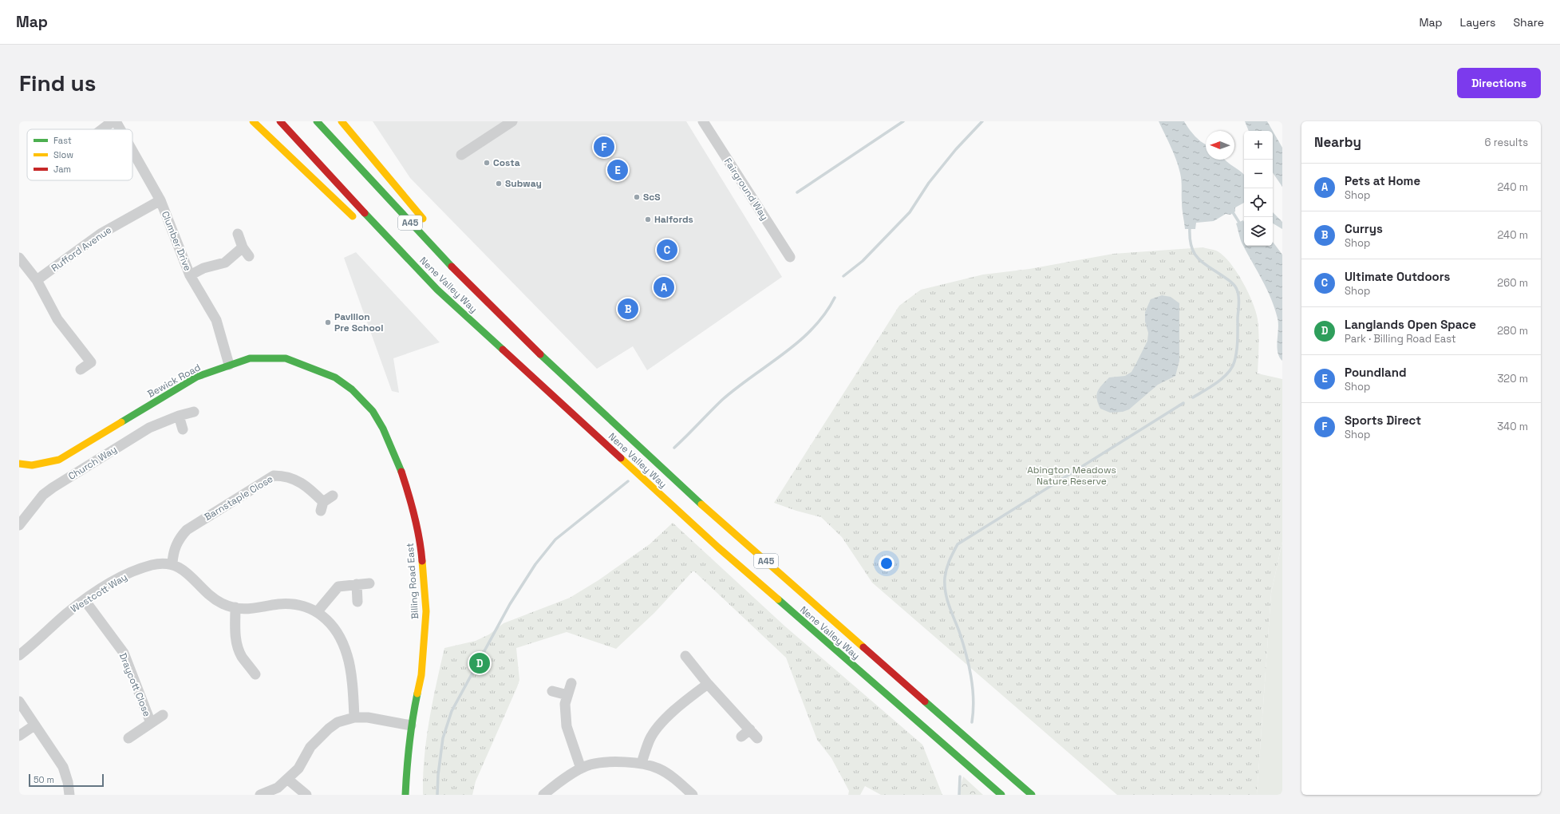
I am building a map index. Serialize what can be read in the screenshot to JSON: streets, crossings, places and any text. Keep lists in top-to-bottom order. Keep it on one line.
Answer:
{"streets":{"main road":["A45","Nene Valley Way","Bewick Road","Billing Road East"],"street":["Fairground Way","Clumber Drive","Rufford Avenue","Church Way","Barnstaple Close","Westcott Way","Draycott Close"]},"crossings":[["Clumber Drive","Rufford Avenue"],["Clumber Drive","Bewick Road"],["Bewick Road","Billing Road East"],["Barnstaple Close","Westcott Way"],["Westcott Way","Draycott Close"]],"parks":["Abington Meadows Nature Reserve"],"places":["Costa","Subway","ScS","Halfords","Pavilion Pre School"],"legend":["Fast","Slow","Jam"],"scale_bar":"50 m","north":"left","page":{"header":"Map","nav":["Map","Layers","Share"],"buttons":"Directions","title":"Find us","heading":["Nearby","6 results"],"map_buttons":["+","−"],"pins":["F","E","C","A","B","D"],"list":[{"mark":"A","name":"Pets at Home","note":"Shop","value":"240 m"},{"mark":"B","name":"Currys","note":"Shop","value":"240 m"},{"mark":"C","name":"Ultimate Outdoors","note":"Shop","value":"260 m"},{"mark":"D","name":"Langlands Open Space","note":"Park · Billing Road East","value":"280 m"},{"mark":"E","name":"Poundland","note":"Shop","value":"320 m"},{"mark":"F","name":"Sports Direct","note":"Shop","value":"340 m"}],"scale":"50 m"}}
